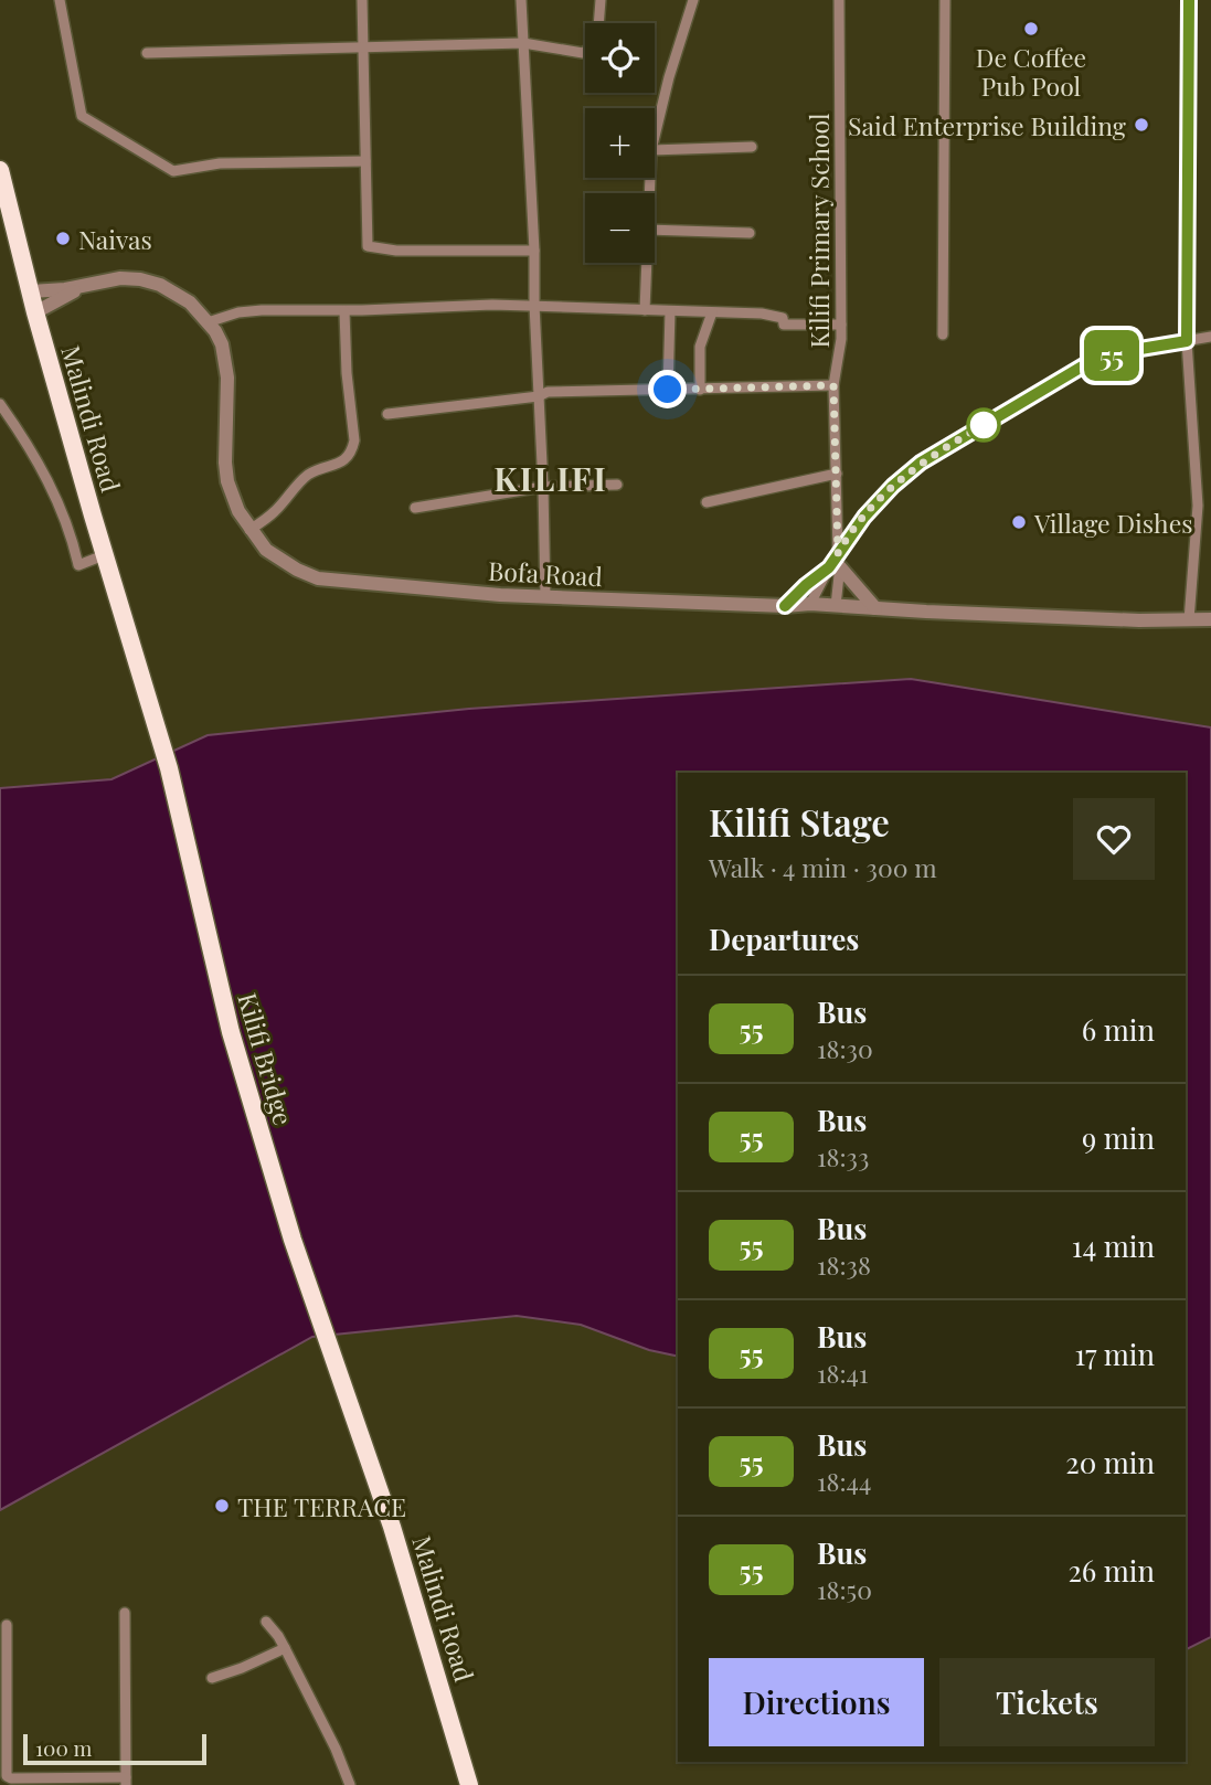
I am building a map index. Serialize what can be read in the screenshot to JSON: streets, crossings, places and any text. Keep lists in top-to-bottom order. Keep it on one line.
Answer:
{"streets":{"highway":["Malindi Road","Kilifi Bridge"],"street":["Kilifi Primary School","Bofa Road"]},"crossings":[["Kilifi Primary School","Bofa Road"],["Malindi Road","Bofa Road"],["Malindi Road","Kilifi Bridge"]],"districts":["KILIFI"],"places":["De Coffee Pub Pool","Said Enterprise Building","Naivas","Village Dishes","THE TERRACE"],"lines":["bus line 55"],"scale_bar":"100 m","page":{"on_map":"55","map_buttons":["+","−"],"heading":[["Kilifi Stage","Walk · 4 min · 300 m"],"Departures"],"list":[{"mark":"55","name":"Bus","note":"18:30","value":"6 min"},{"mark":"55","name":"Bus","note":"18:33","value":"9 min"},{"mark":"55","name":"Bus","note":"18:38","value":"14 min"},{"mark":"55","name":"Bus","note":"18:41","value":"17 min"},{"mark":"55","name":"Bus","note":"18:44","value":"20 min"},{"mark":"55","name":"Bus","note":"18:50","value":"26 min"}],"buttons":["Directions","Tickets"],"scale":"100 m"}}
